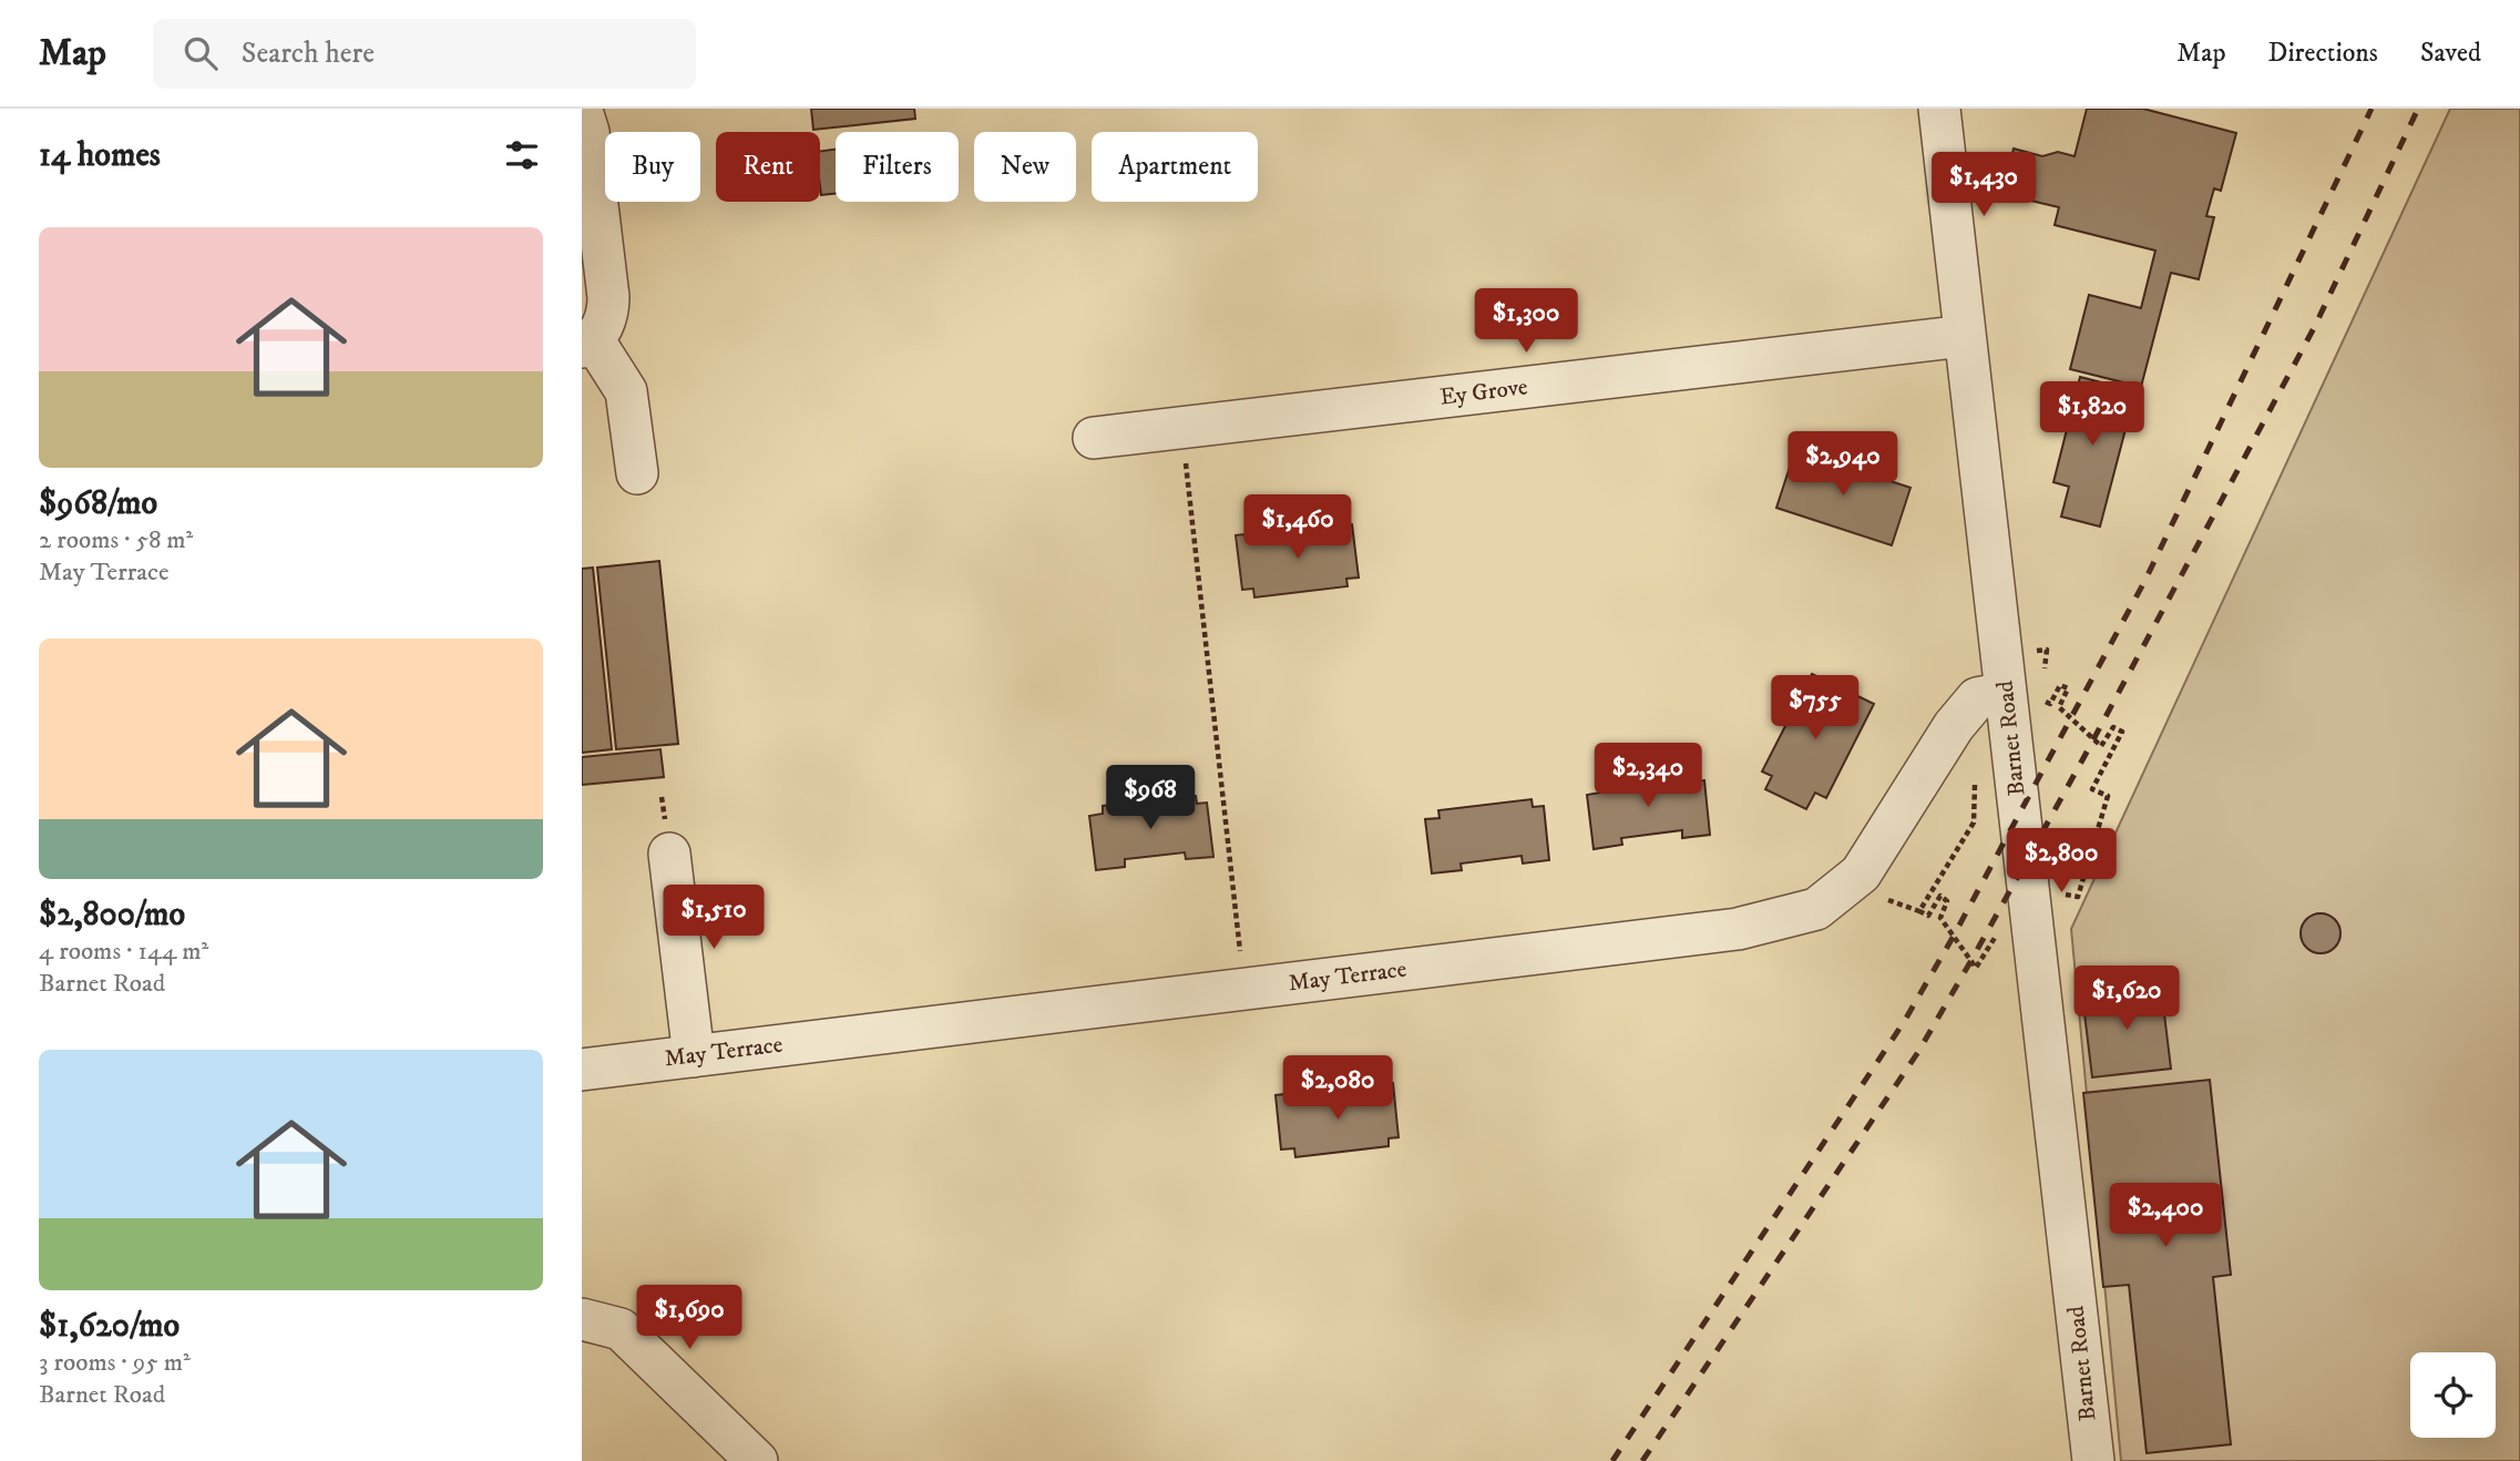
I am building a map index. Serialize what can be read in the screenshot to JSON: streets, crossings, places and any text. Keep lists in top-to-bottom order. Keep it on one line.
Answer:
{"streets":{"street":["Ey Grove","Barnet Road","May Terrace"]},"crossings":[["Ey Grove","Barnet Road"],["Barnet Road","May Terrace"]],"page":{"header":"Map","search":"Search here","nav":["Map","Directions","Saved"],"heading":"14 homes","chip":["Buy","Rent","Filters","New","Apartment"],"price":["$1,430","$1,300","$1,820","$2,940","$1,460","$755","$2,340","$968","$2,800","$1,510","$1,620","$2,080","$2,400","$1,690"],"list":[{"name":"$968/mo","note":"2 rooms · 58 m² · May Terrace"},{"name":"$2,800/mo","note":"4 rooms · 144 m² · Barnet Road"},{"name":"$1,620/mo","note":"3 rooms · 95 m² · Barnet Road"}]}}
